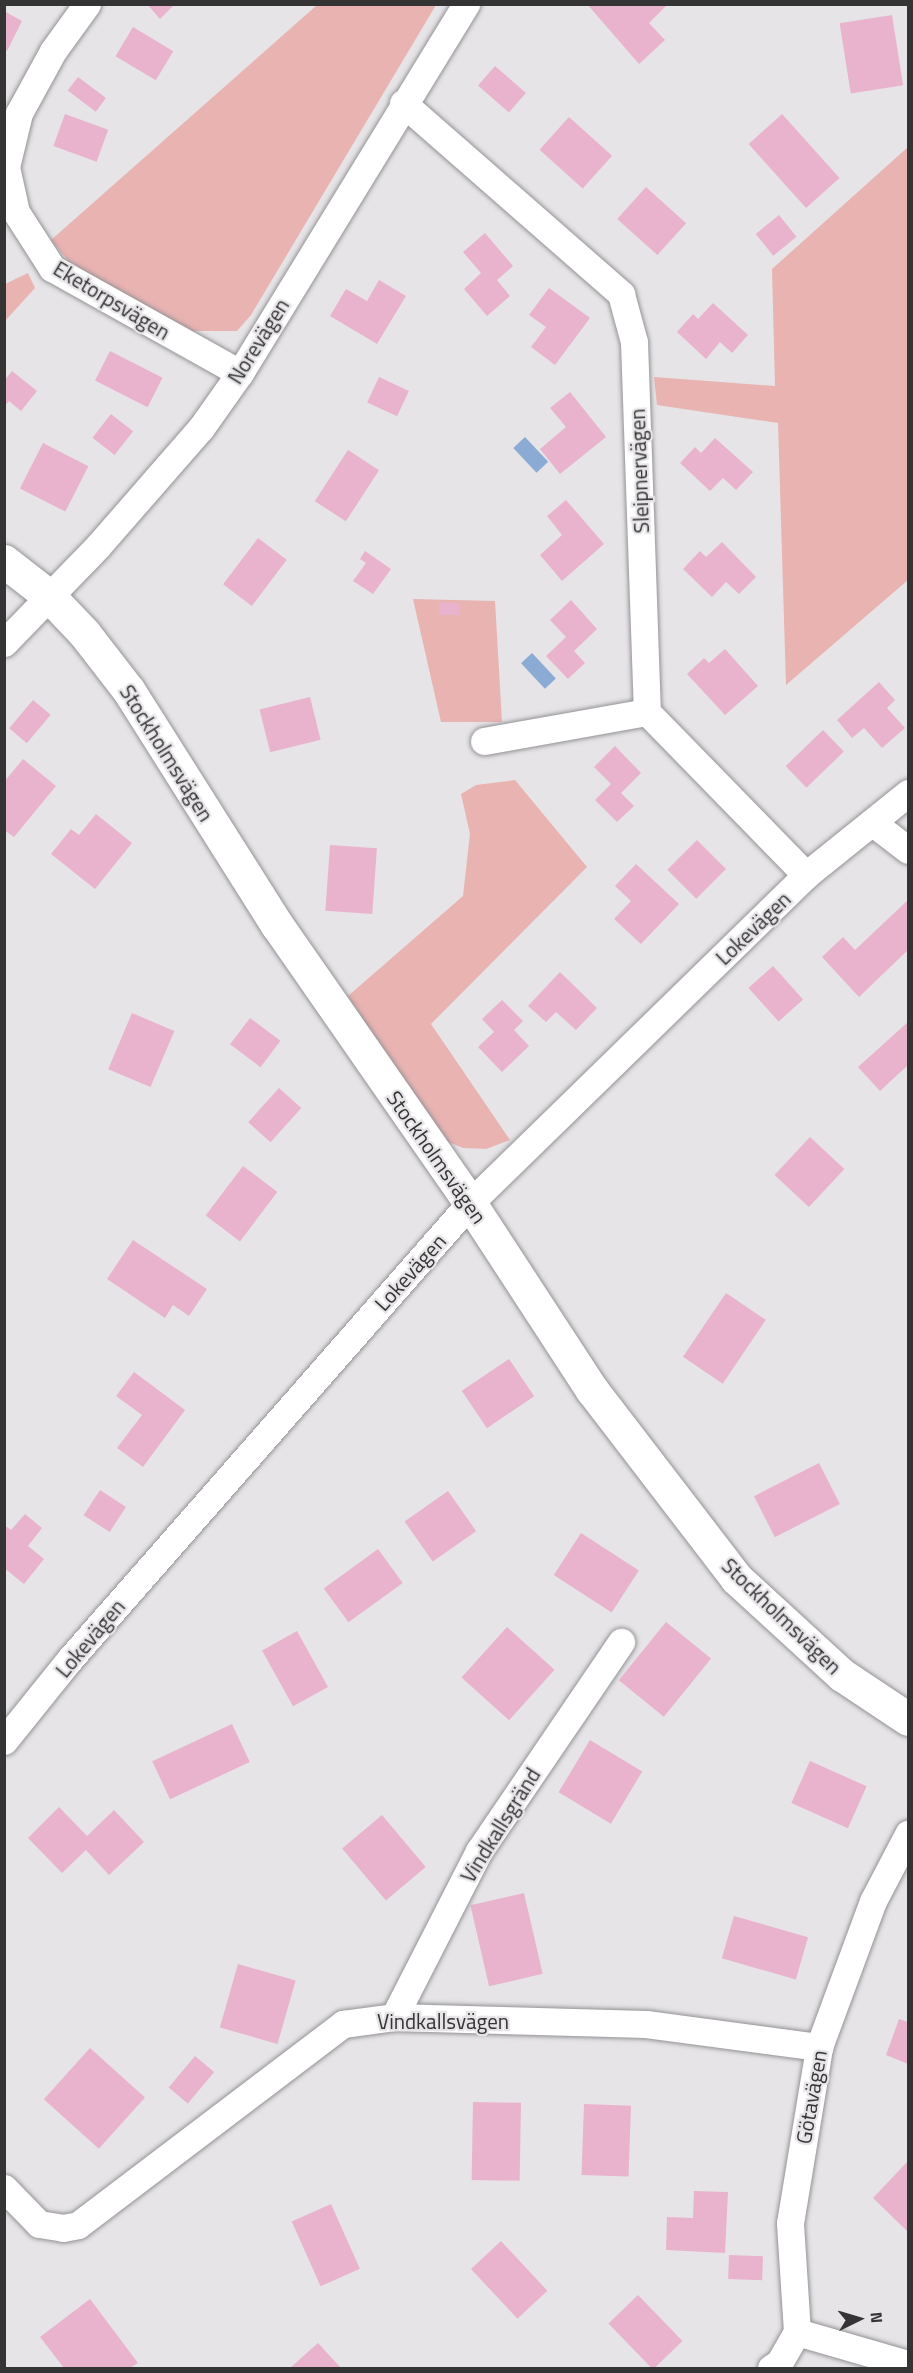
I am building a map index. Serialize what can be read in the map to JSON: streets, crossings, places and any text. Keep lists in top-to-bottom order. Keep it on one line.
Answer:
{"streets":{"street":["Eketorpsvägen","Norevägen","Sleipnervägen","Stockholmsvägen","Lokevägen","Vindkallsgränd","Vindkallsvägen","Götavägen"]},"crossings":[["Eketorpsvägen","Norevägen"],["Norevägen","Sleipnervägen"],["Norevägen","Stockholmsvägen"],["Stockholmsvägen","Lokevägen"],["Vindkallsgränd","Vindkallsvägen"],["Vindkallsvägen","Götavägen"]],"north":"right"}
